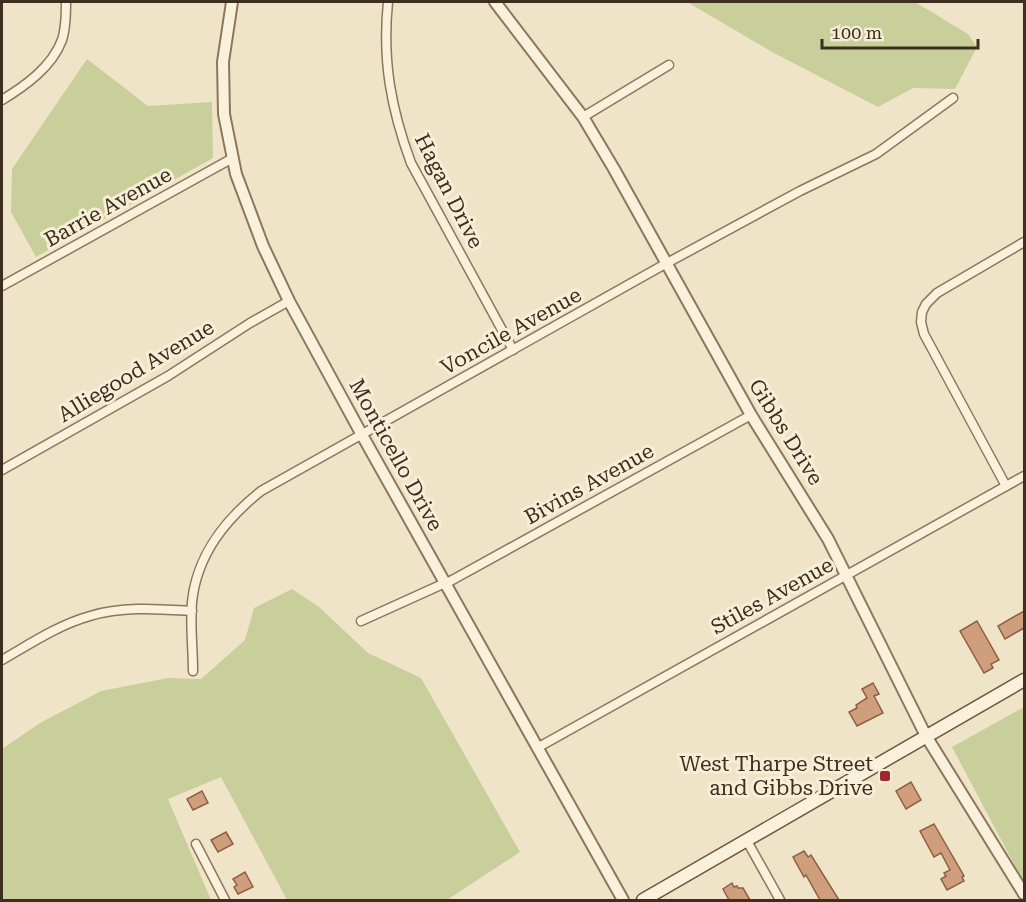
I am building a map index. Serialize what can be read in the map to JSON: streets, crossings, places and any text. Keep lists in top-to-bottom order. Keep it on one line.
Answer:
{"streets":{"street":["Hagan Drive","Barrie Avenue","Voncile Avenue","Alliegood Avenue","Gibbs Drive","Monticello Drive","Bivins Avenue","Stiles Avenue"]},"crossings":[["Hagan Drive","Voncile Avenue"],["Barrie Avenue","Monticello Drive"],["Voncile Avenue","Gibbs Drive"],["Voncile Avenue","Monticello Drive"],["Alliegood Avenue","Monticello Drive"],["Gibbs Drive","Bivins Avenue"],["Gibbs Drive","Stiles Avenue"],["Monticello Drive","Bivins Avenue"],["Monticello Drive","Stiles Avenue"]],"places":{"transit":["West Tharpe Street and Gibbs Drive"]},"scale_bar":"100 m"}
